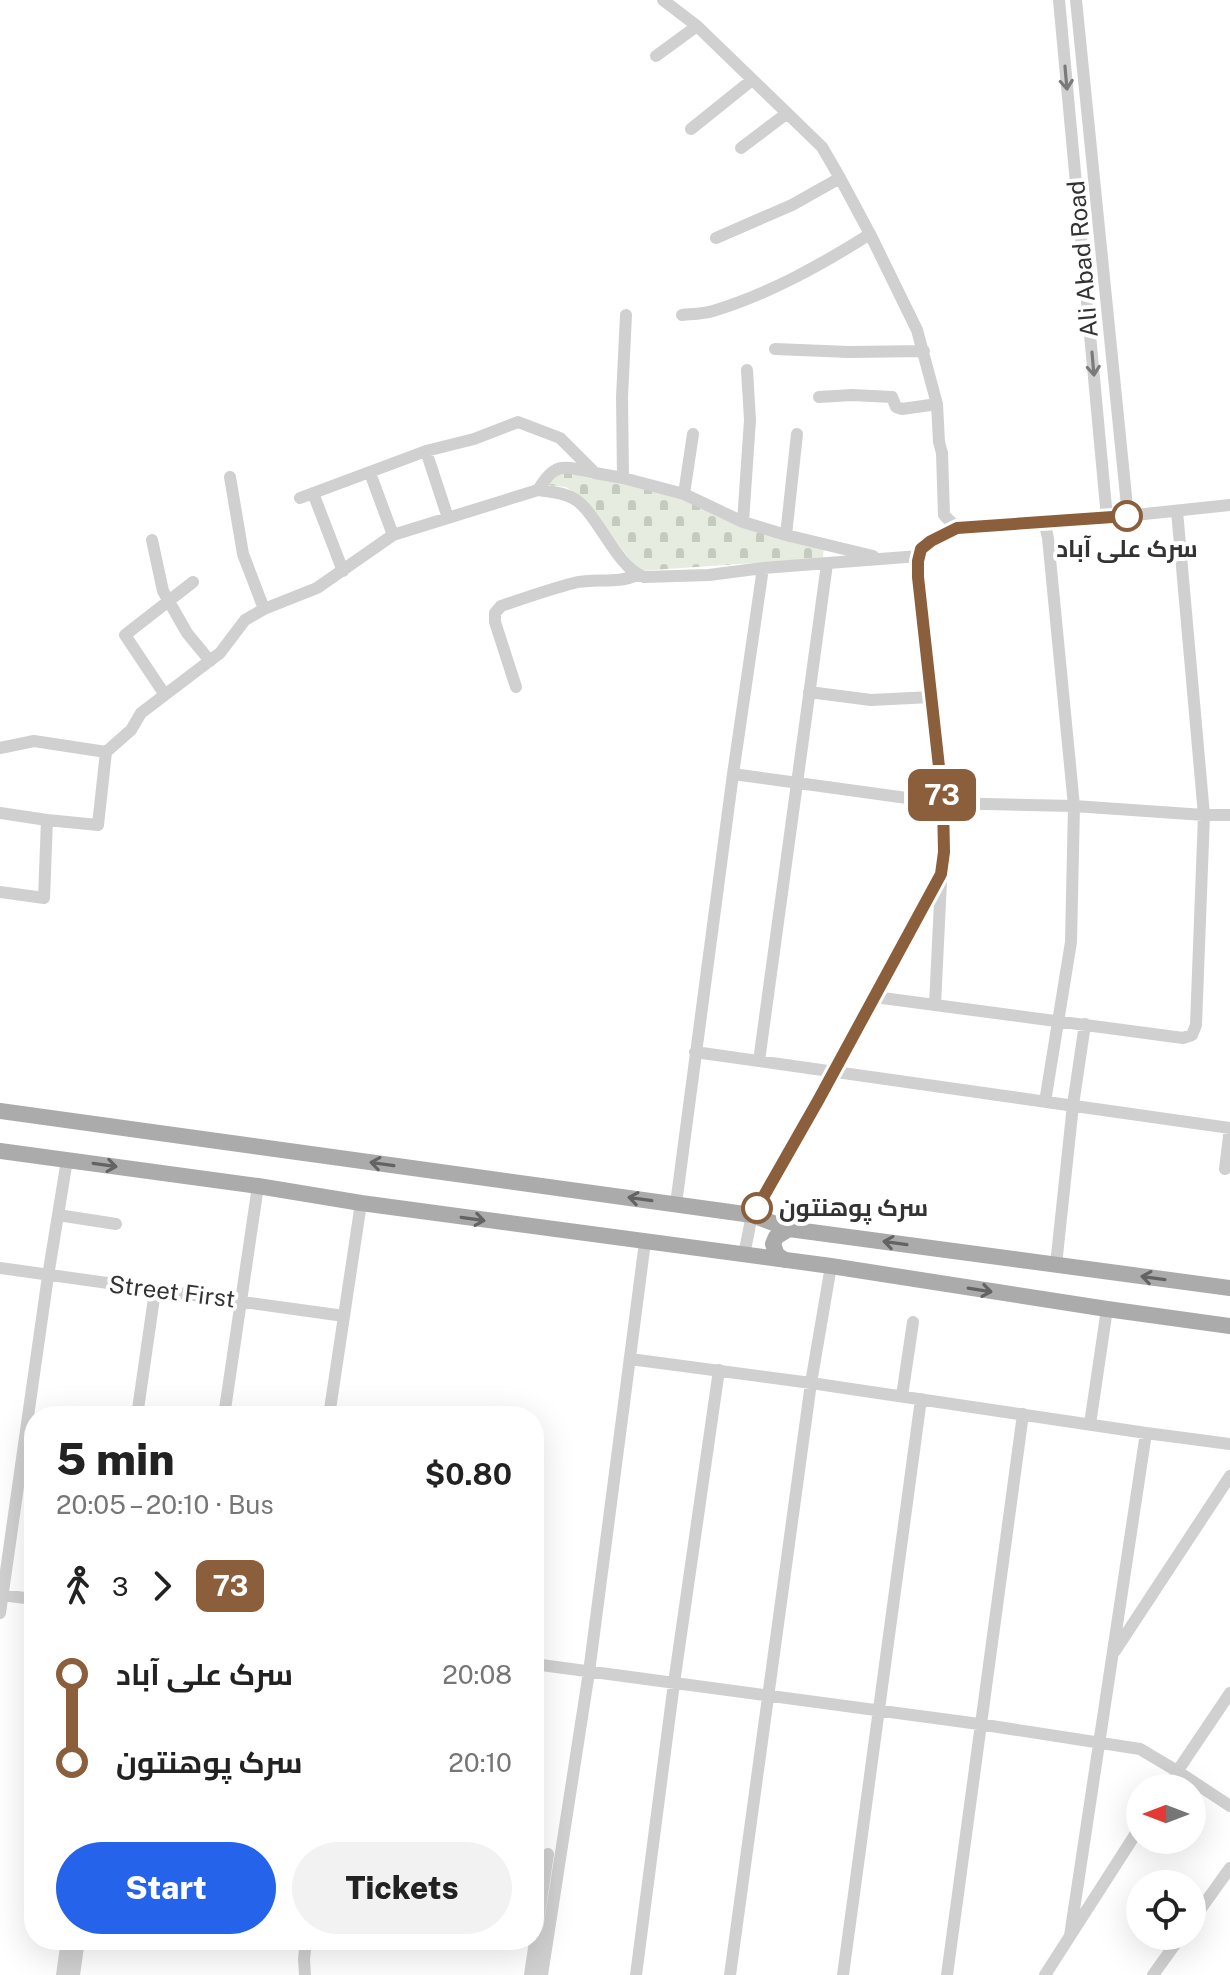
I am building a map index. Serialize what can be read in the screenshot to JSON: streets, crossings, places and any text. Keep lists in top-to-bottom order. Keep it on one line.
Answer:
{"streets":{"street":["Ali Abad Road","Street First"]},"places":["سرک علی آباد","سرک پوهنتون"],"lines":["bus line 73"],"north":"left","page":{"on_map":"73","heading":["5 min","20:05 – 20:10 · Bus","$0.80"],"legs":["3","73"],"list":[{"name":"سرک علی آباد","value":"20:08"},{"name":"سرک پوهنتون","value":"20:10"}],"buttons":["Start","Tickets"]}}
